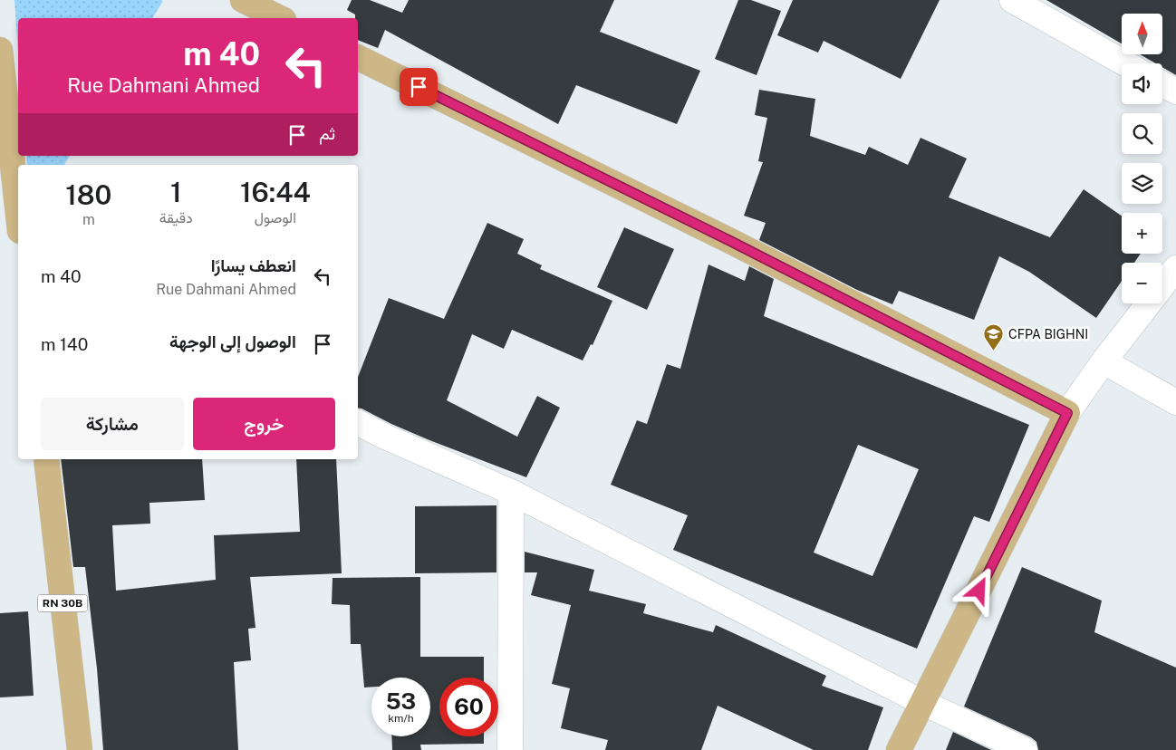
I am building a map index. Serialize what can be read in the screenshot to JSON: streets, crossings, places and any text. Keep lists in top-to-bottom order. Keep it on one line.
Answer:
{"streets":{"main road":["RN 30B"]},"places":{"school or university":["CFPA BIGHNI"]},"north":"top","page":{"map_buttons":["+","−"],"turn":["40 m","Rue Dahmani Ahmed"],"then":"ثم","eta":["16:44","الوصول","1","دقيقة","180","m"],"list":[{"name":"انعطف يسارًا","note":"Rue Dahmani Ahmed","value":"40 m"},{"name":"الوصول إلى الوجهة","value":"140 m"}],"buttons":["خروج","مشاركة"],"speed":"53 km/h","limit":"60"}}
